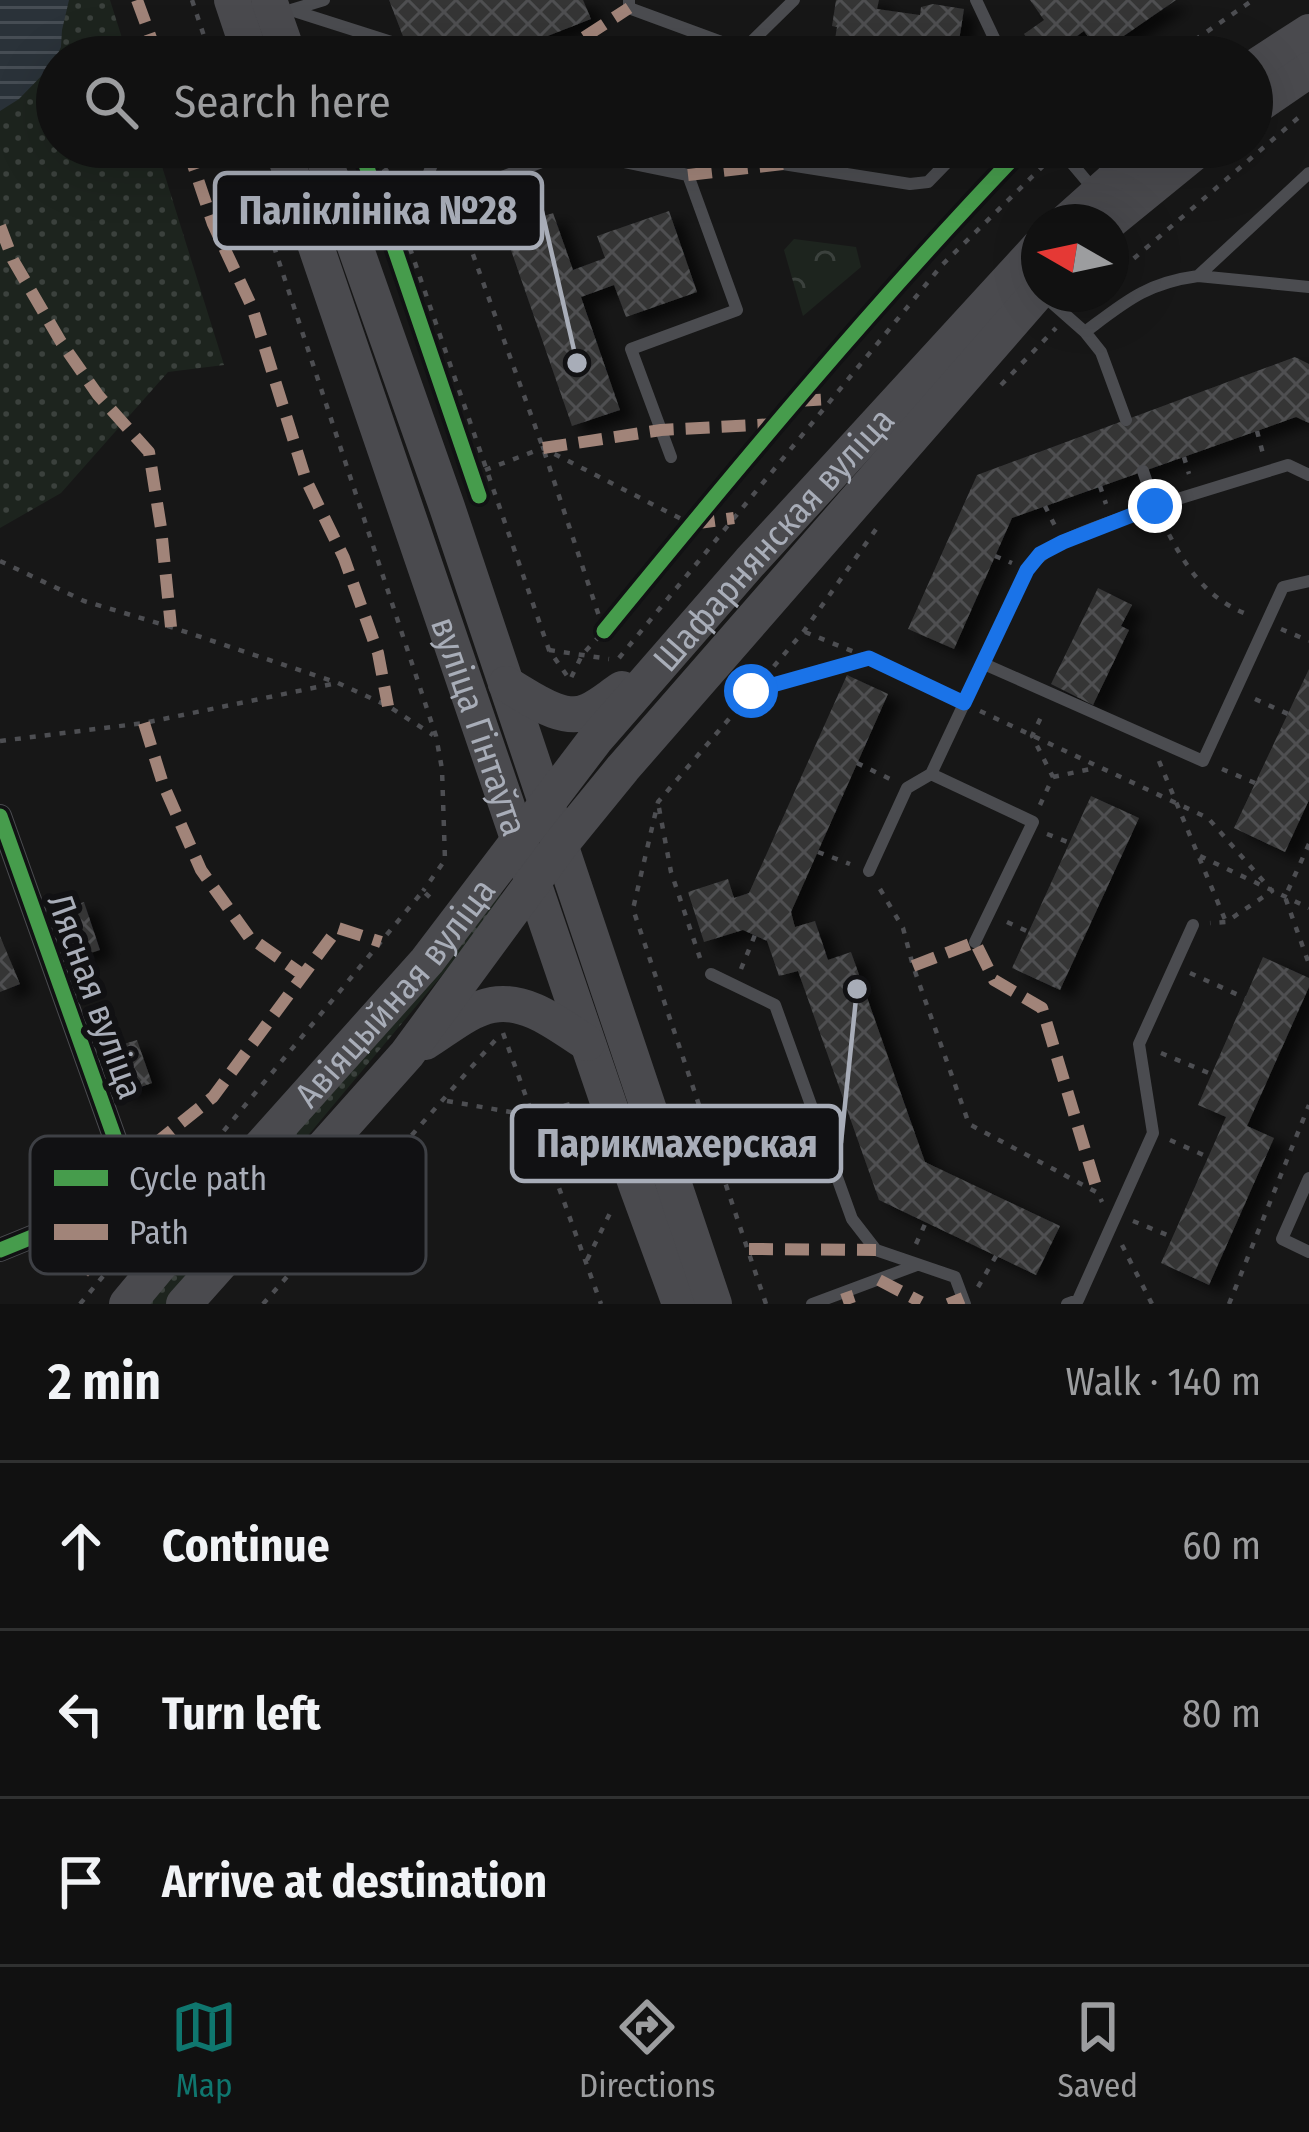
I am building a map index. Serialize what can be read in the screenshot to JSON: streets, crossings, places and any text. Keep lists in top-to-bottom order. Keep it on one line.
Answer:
{"streets":{"main road":["Шафарнянская вуліца","вуліца Гінтаўта","Авіяцыйная вуліца"],"street":["Лясная вуліца"]},"crossings":[["Шафарнянская вуліца","вуліца Гінтаўта"],["Шафарнянская вуліца","Авіяцыйная вуліца"],["вуліца Гінтаўта","Авіяцыйная вуліца"]],"places":["Паліклініка №28","Парикмахерская"],"legend":["Cycle path","Path"],"north":"left","page":{"search":"Search here","heading":["2 min","Walk · 140 m"],"list":[["Continue","60 m"],["Turn left","80 m"],"Arrive at destination"],"nav":["Map","Directions","Saved"]}}
